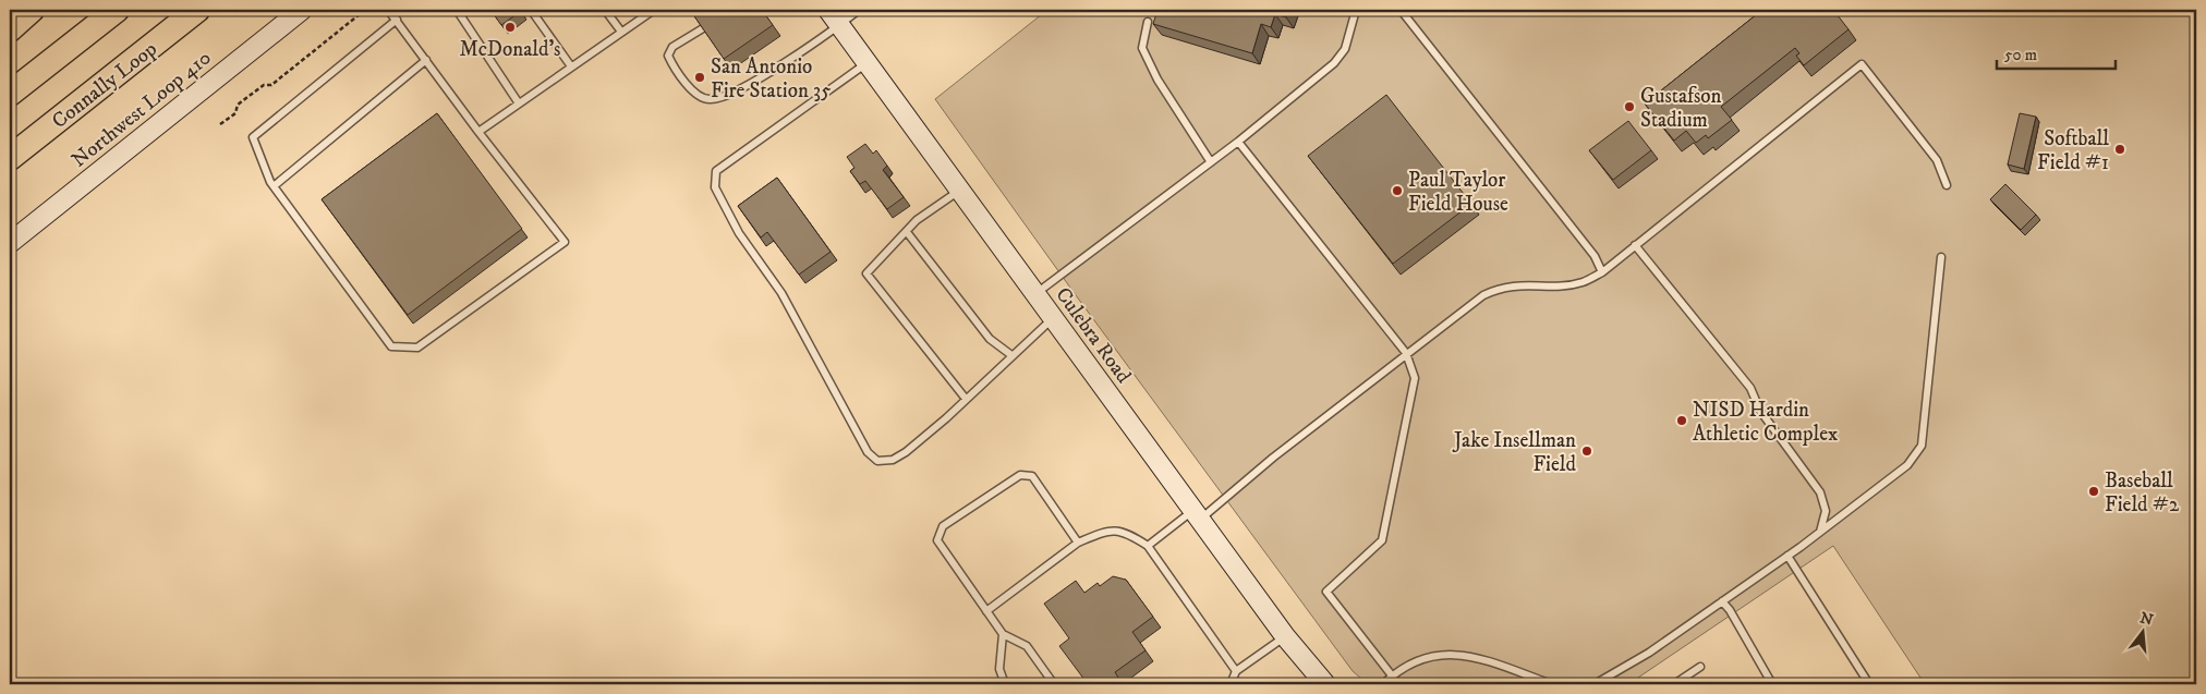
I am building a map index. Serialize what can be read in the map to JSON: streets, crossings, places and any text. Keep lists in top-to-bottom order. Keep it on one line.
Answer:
{"streets":{"highway":["Connally Loop"],"main road":["Northwest Loop 410","Culebra Road"]},"places":["McDonald's","San Antonio Fire Station 35","Gustafson Stadium","Softball Field #1","Paul Taylor Field House","NISD Hardin Athletic Complex","Jake Insellman Field","Baseball Field #2"],"scale_bar":"50 m","north":"top"}
